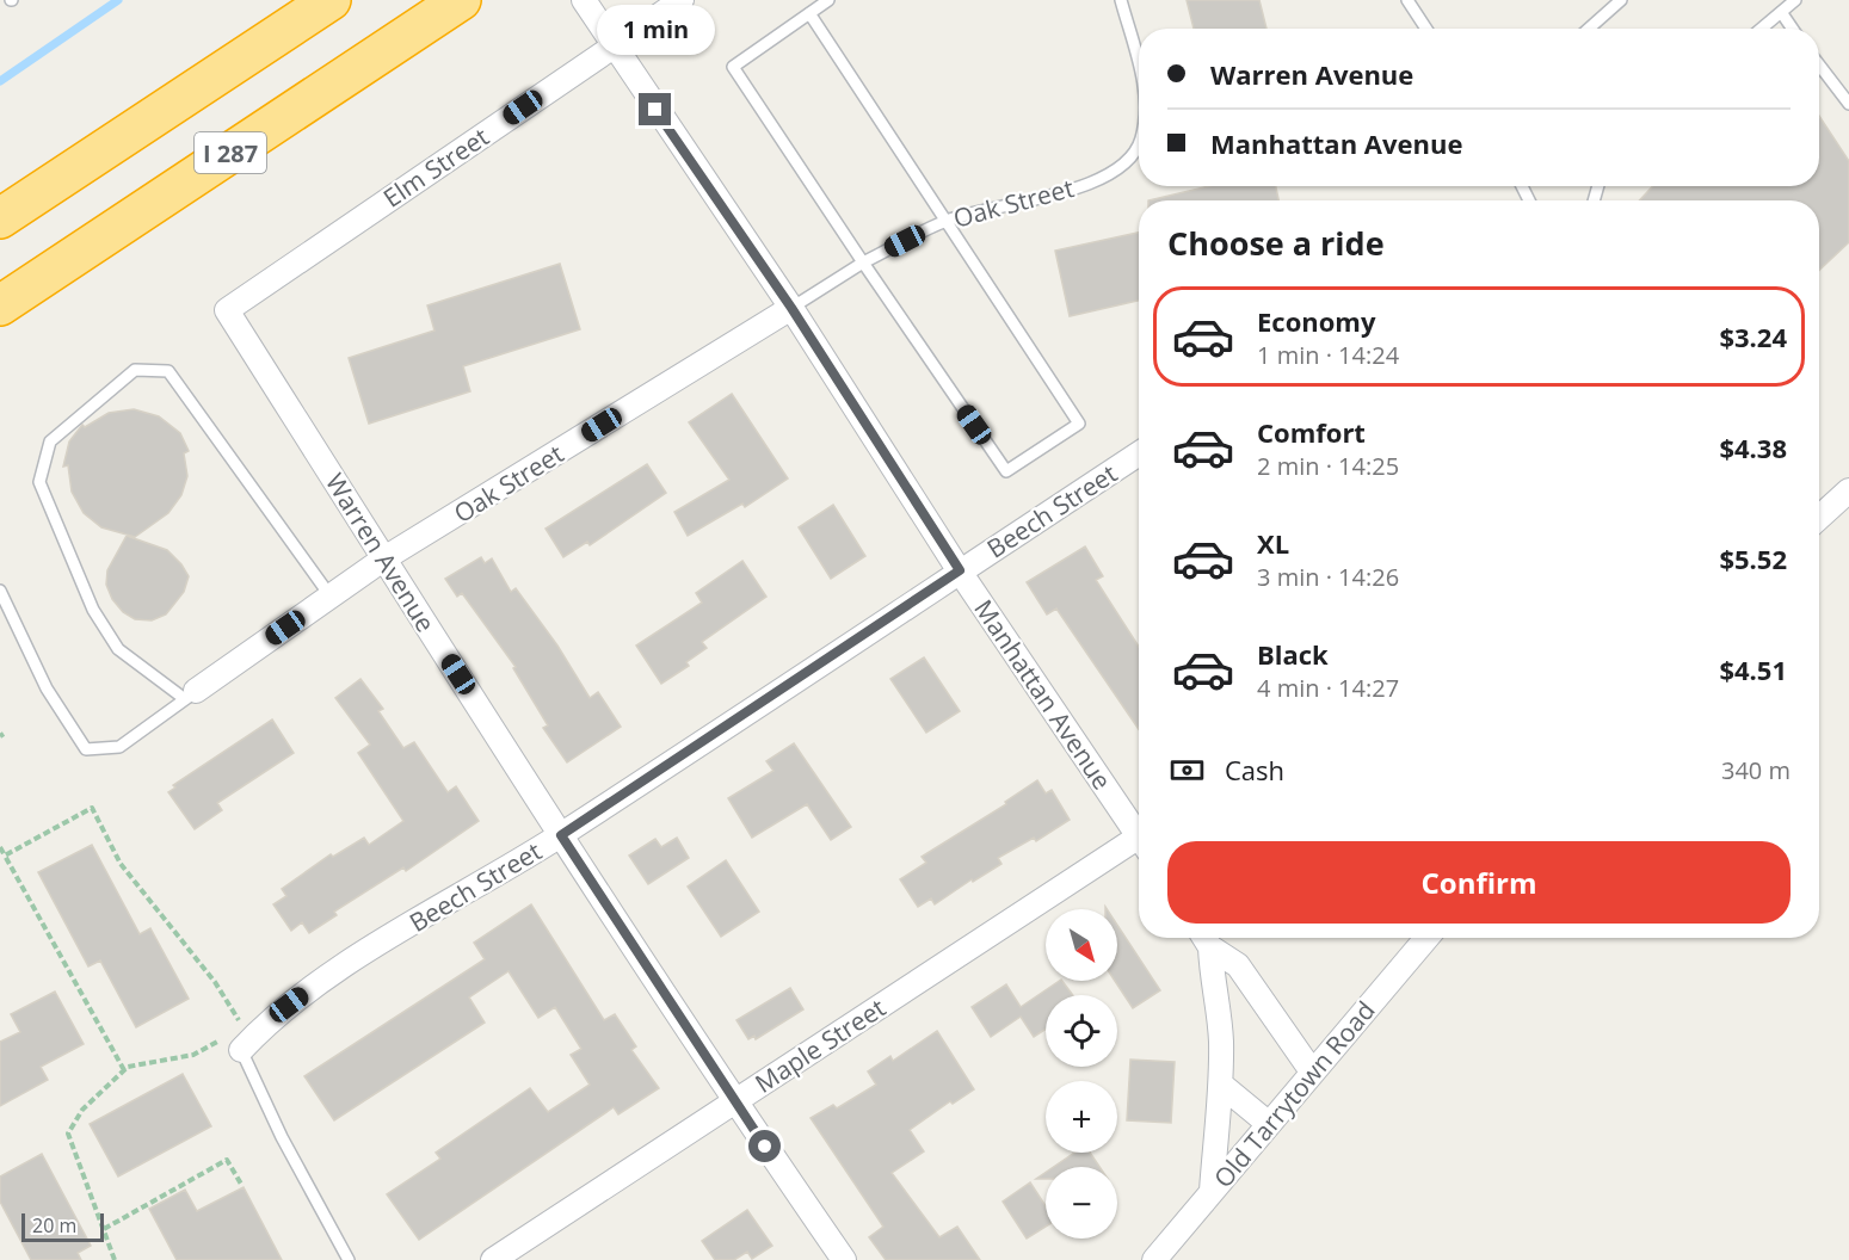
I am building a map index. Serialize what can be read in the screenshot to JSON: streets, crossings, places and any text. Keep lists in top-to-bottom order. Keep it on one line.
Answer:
{"streets":{"highway":["I 287"],"street":["Elm Street","Oak Street","Beech Street","Warren Avenue","Manhattan Avenue","Maple Street","Old Tarrytown Road"]},"crossings":[["Elm Street","Warren Avenue"],["Elm Street","Manhattan Avenue"],["Oak Street","Warren Avenue"],["Oak Street","Manhattan Avenue"],["Beech Street","Warren Avenue"],["Beech Street","Manhattan Avenue"],["Warren Avenue","Maple Street"]],"scale_bar":"20 m","north":"bottom right","page":{"bubble":"1 min","banner":["Warren Avenue","Manhattan Avenue"],"heading":"Choose a ride","list":[{"name":"Economy","note":"1 min · 14:24","value":"$3.24"},{"name":"Comfort","note":"2 min · 14:25","value":"$4.38"},{"name":"XL","note":"3 min · 14:26","value":"$5.52"},{"name":"Black","note":"4 min · 14:27","value":"$4.51"}],"pay":["Cash","340 m"],"buttons":"Confirm","map_buttons":["+","−"],"scale":"20 m"}}
